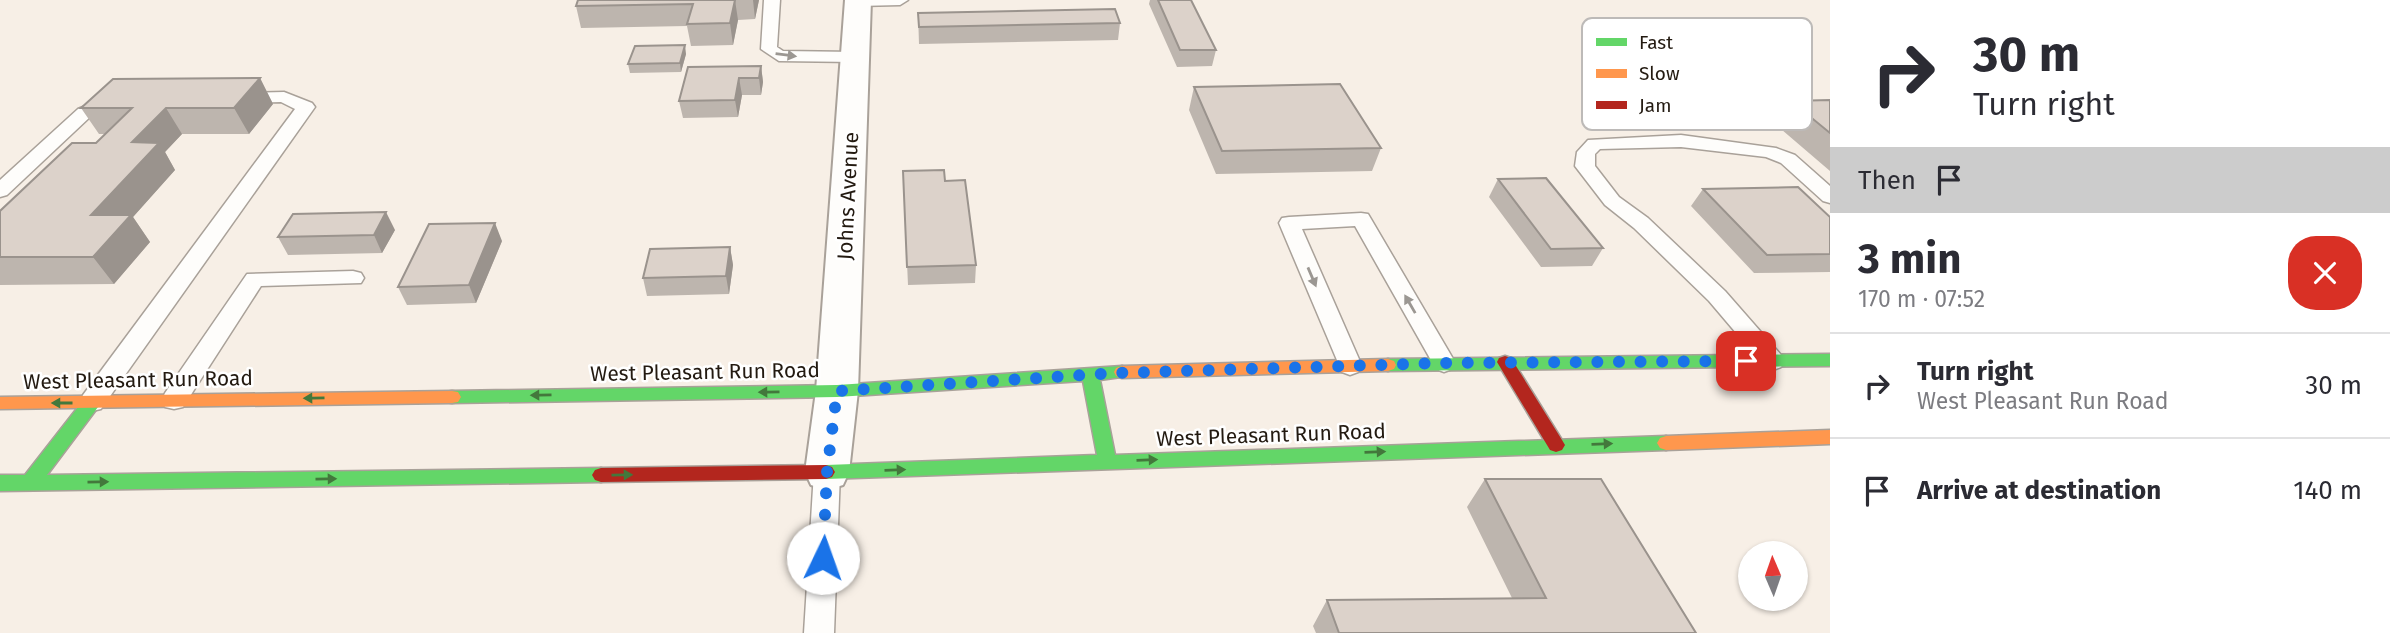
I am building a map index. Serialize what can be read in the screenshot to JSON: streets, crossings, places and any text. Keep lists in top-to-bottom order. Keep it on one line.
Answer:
{"streets":{"main road":["West Pleasant Run Road"],"street":["Johns Avenue"]},"crossings":[["Johns Avenue","West Pleasant Run Road"]],"legend":["Fast","Slow","Jam"],"north":"top","page":{"turn":["30 m","Turn right"],"then":"Then","heading":["3 min","170 m · 07:52"],"list":[{"name":"Turn right","note":"West Pleasant Run Road","value":"30 m"},{"name":"Arrive at destination","value":"140 m"}]}}
